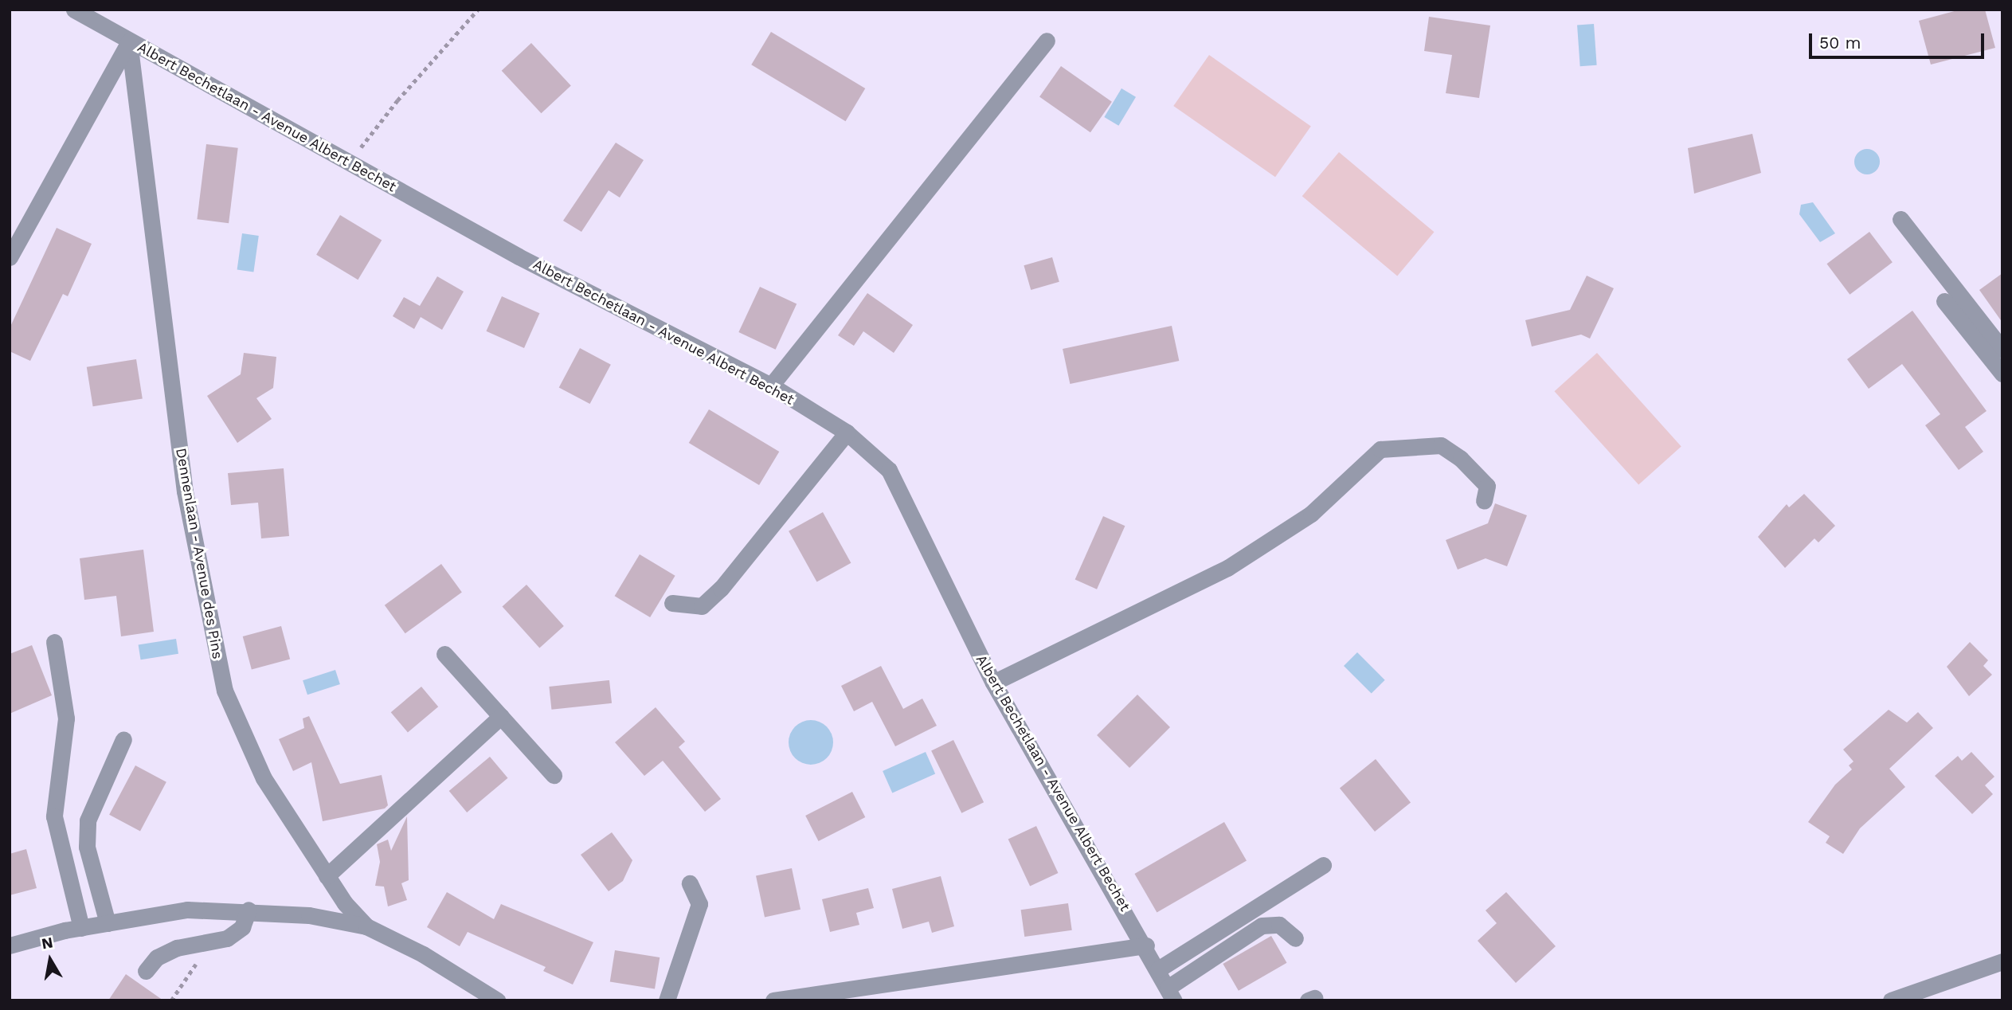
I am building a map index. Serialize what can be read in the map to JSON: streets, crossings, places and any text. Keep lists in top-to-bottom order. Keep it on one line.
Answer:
{"streets":{"street":["Albert Bechetlaan - Avenue Albert Bechet","Dennenlaan - Avenue des Pins"]},"crossings":[["Albert Bechetlaan - Avenue Albert Bechet","Dennenlaan - Avenue des Pins"]],"scale_bar":"50 m","north":"top"}
